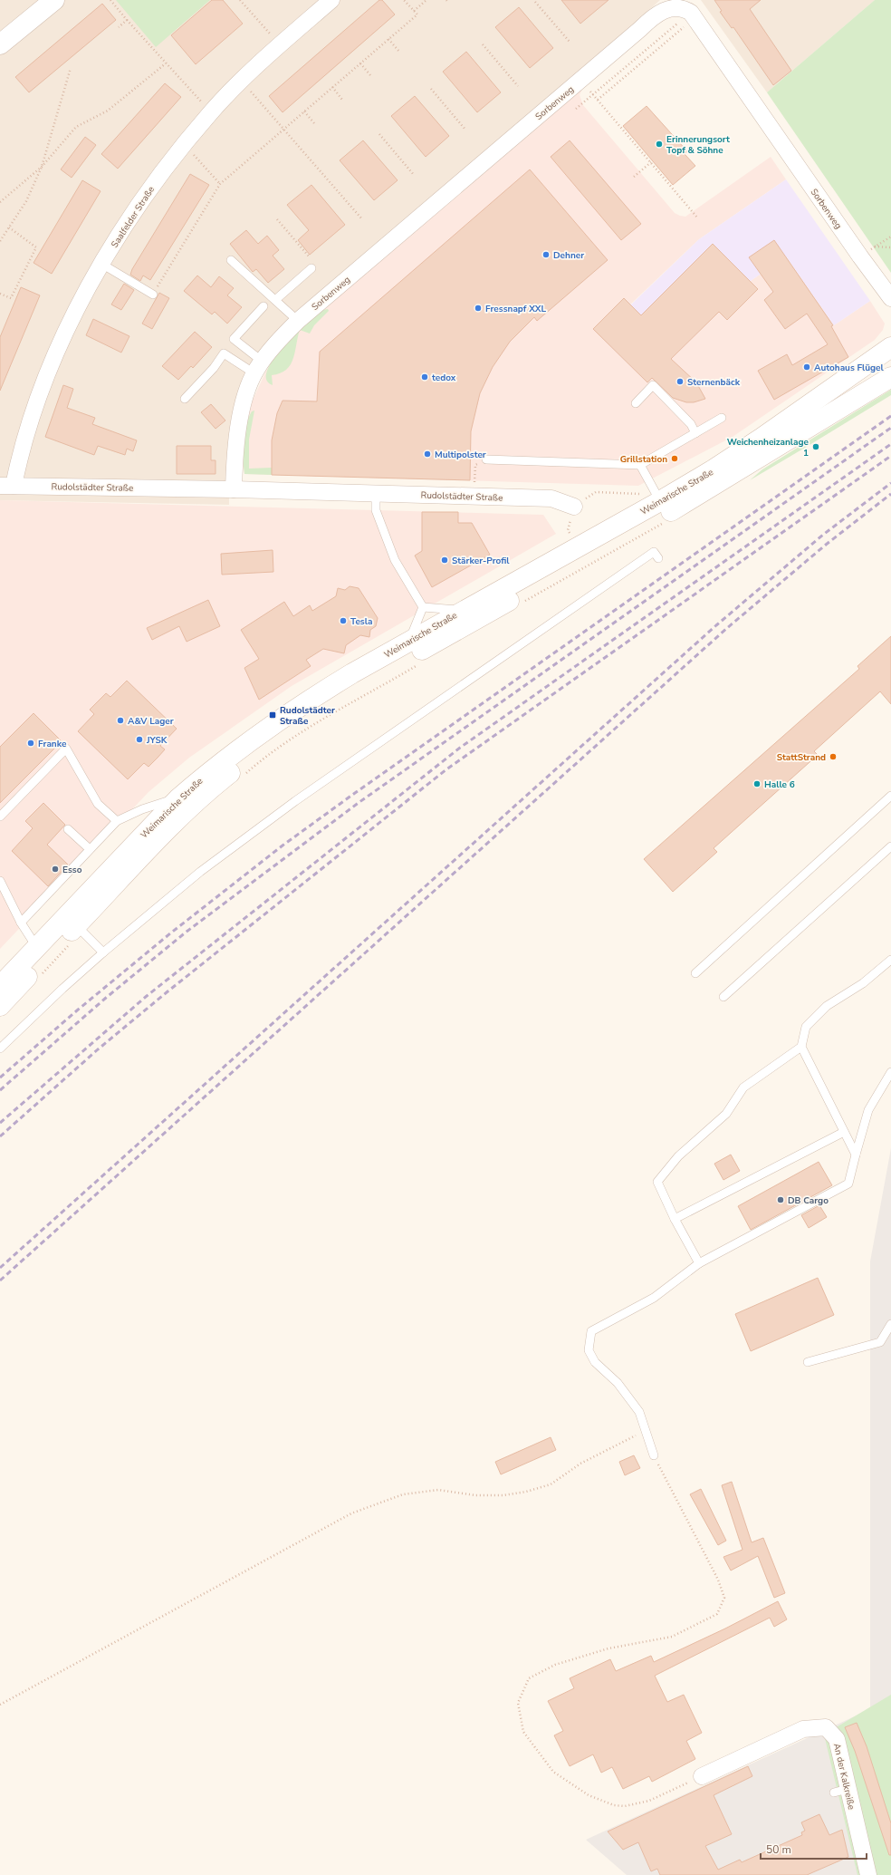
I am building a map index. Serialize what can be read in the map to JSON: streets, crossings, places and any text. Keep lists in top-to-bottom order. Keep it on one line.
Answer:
{"streets":{"main road":["Weimarische Straße"],"street":["Sorbenweg","Saalfelder Straße","Rudolstädter Straße","An der Kalkreiße"]},"crossings":[["Sorbenweg","Rudolstädter Straße"],["Saalfelder Straße","Rudolstädter Straße"]],"places":{"other":["Erinnerungsort Topf & Söhne","Dehner","Fressnapf XXL","Autohaus Flügel","tedox","Sternenbäck","Weichenheizanlage 1","Multipolster","Grillstation","Stärker-Profil","Tesla","A&V Lager","JYSK","Franke","StattStrand","Halle 6","Esso","DB Cargo"],"transit":["Rudolstädter Straße"]},"scale_bar":"50 m"}
